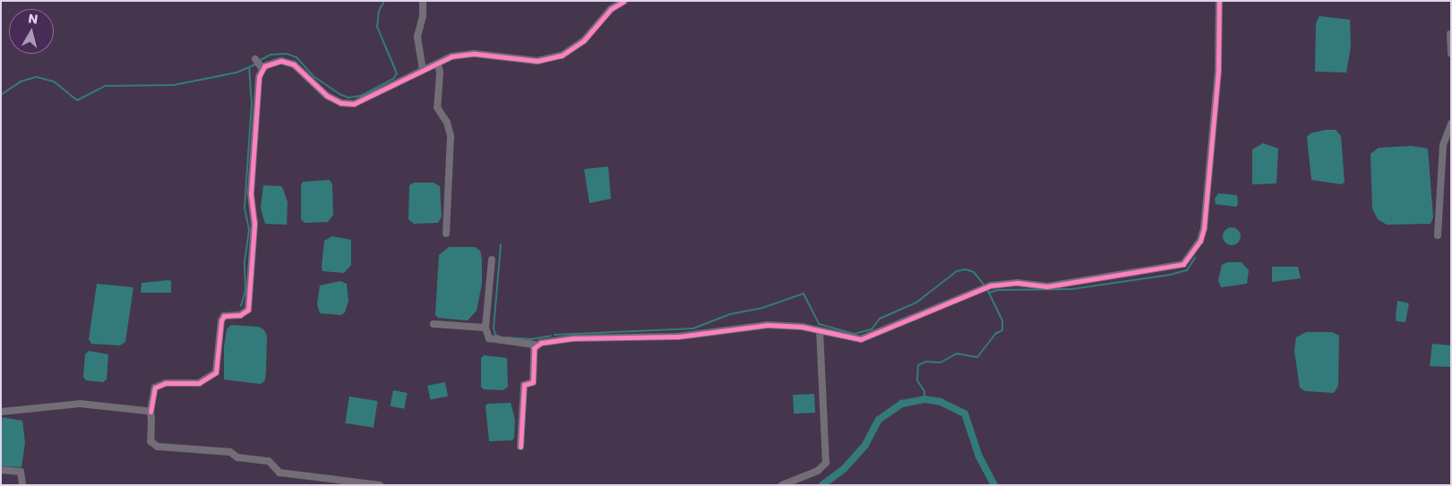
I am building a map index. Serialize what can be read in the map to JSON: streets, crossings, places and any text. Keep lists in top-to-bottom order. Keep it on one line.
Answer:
{"north":"top"}
